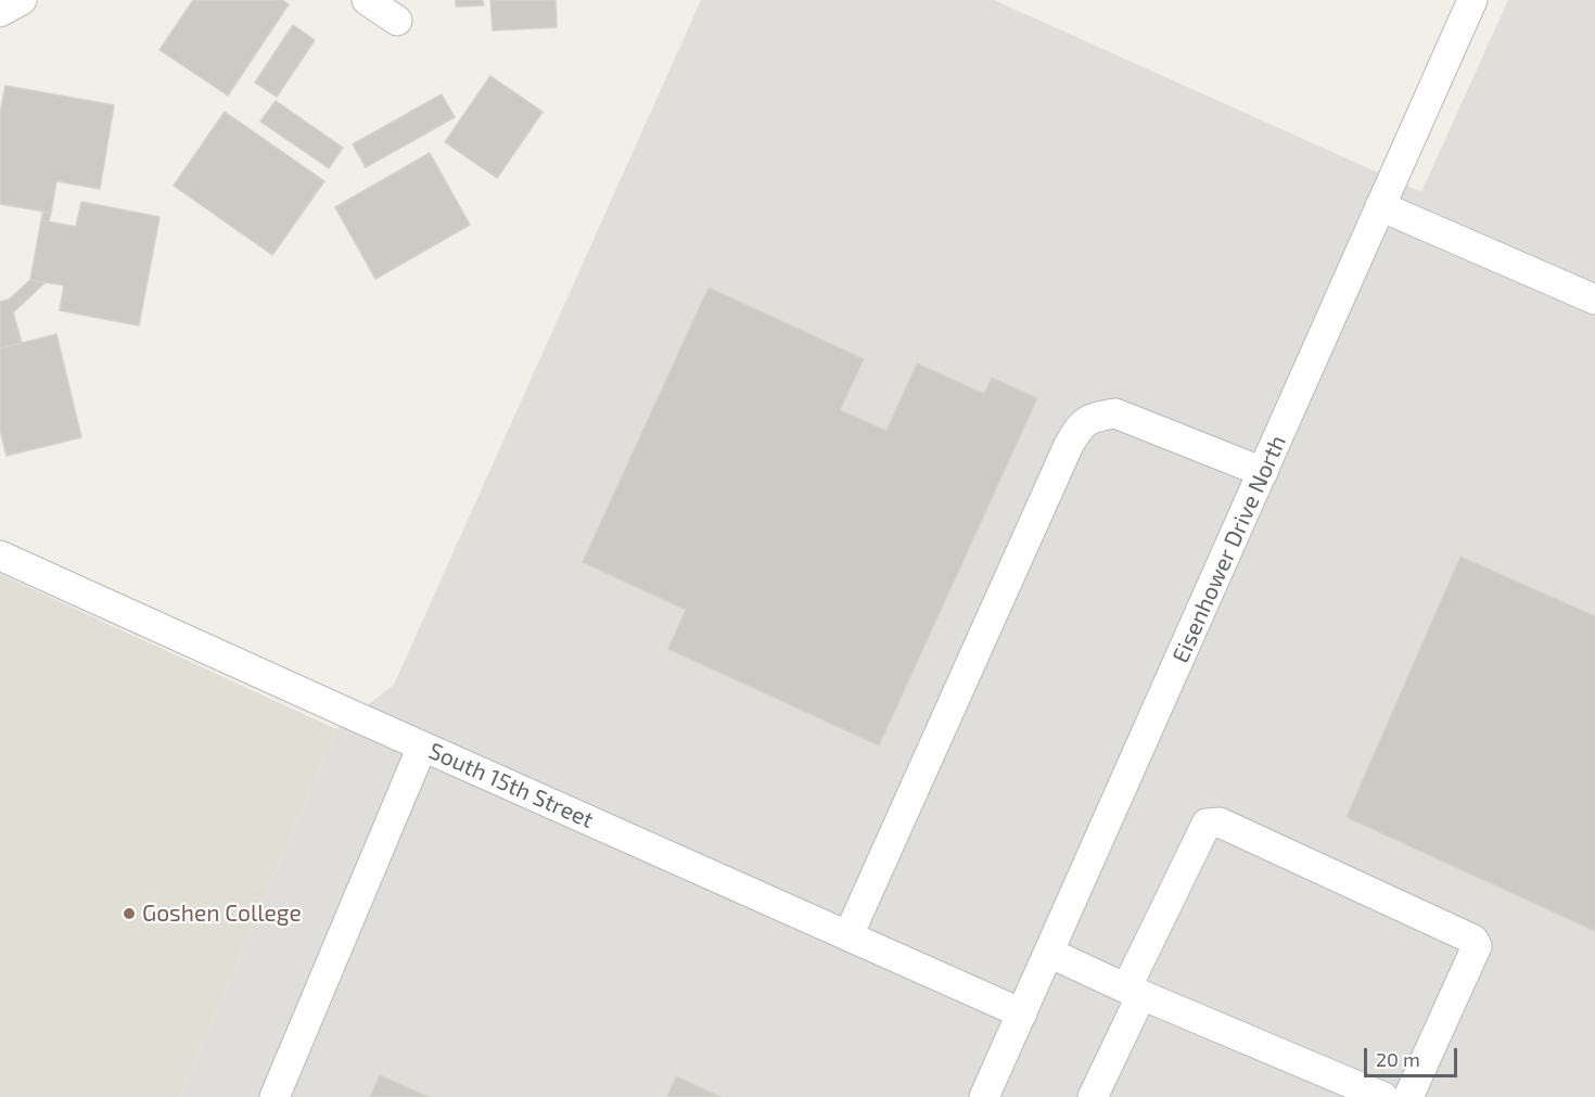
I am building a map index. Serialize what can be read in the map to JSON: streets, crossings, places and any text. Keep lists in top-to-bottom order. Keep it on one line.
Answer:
{"streets":{"street":["Eisenhower Drive North","South 15th Street"]},"crossings":[["Eisenhower Drive North","South 15th Street"]],"places":["Goshen College"],"scale_bar":"20 m"}
